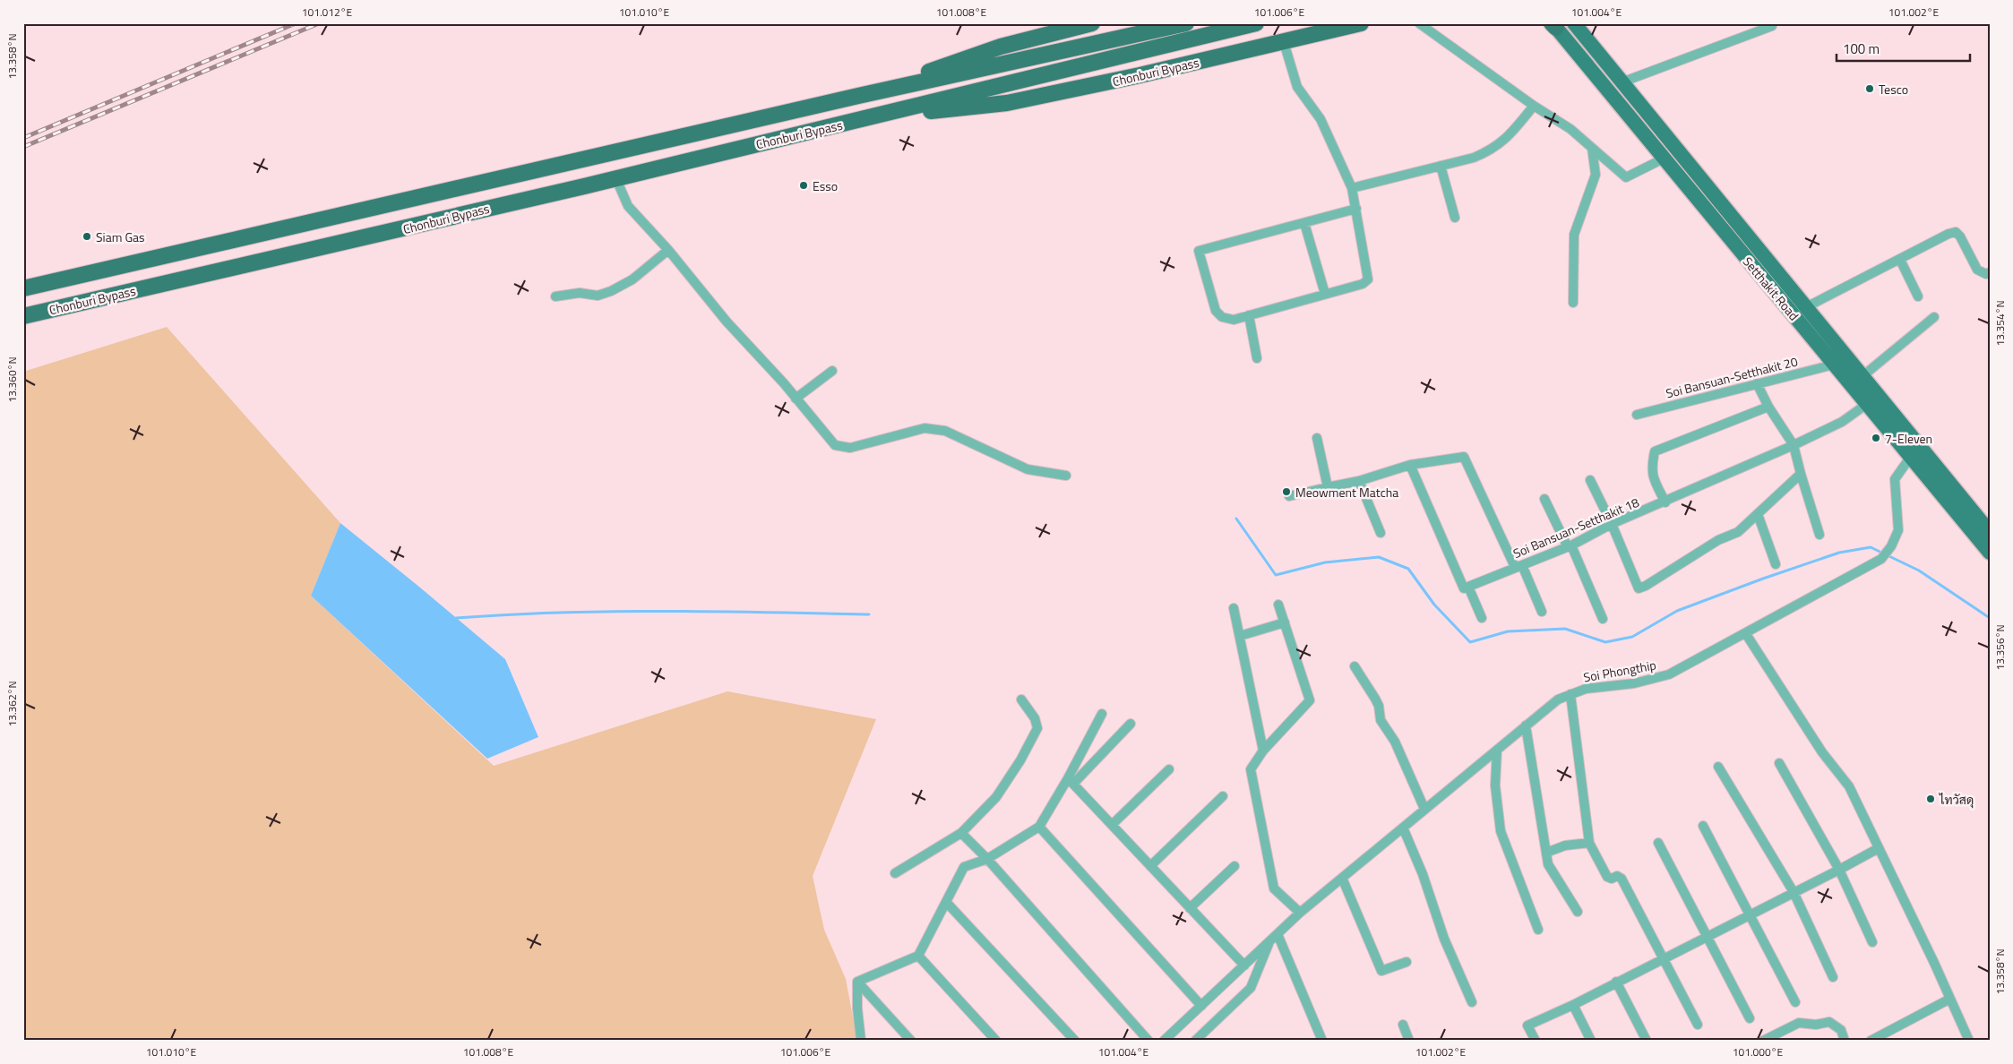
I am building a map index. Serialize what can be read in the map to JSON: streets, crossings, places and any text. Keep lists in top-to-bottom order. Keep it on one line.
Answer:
{"streets":{"highway":["Chonburi Bypass"],"main road":["Setthakit Road"],"street":["Soi Bansuan-Setthakit 20","Soi Bansuan-Setthakit 18","Soi Phongthip"]},"crossings":[["Setthakit Road","Soi Bansuan-Setthakit 20"],["Setthakit Road","Soi Bansuan-Setthakit 18"],["Setthakit Road","Soi Phongthip"]],"places":["Tesco","Esso","Siam Gas","7-Eleven","Meowment Matcha","ไทวัสดุ"],"scale_bar":"100 m","coordinates":["101.012°E","101.010°E","101.008°E","101.006°E","101.004°E","101.002°E","13.358°N","13.354°N","13.360°N","13.356°N","13.362°N","101.000°E"]}
